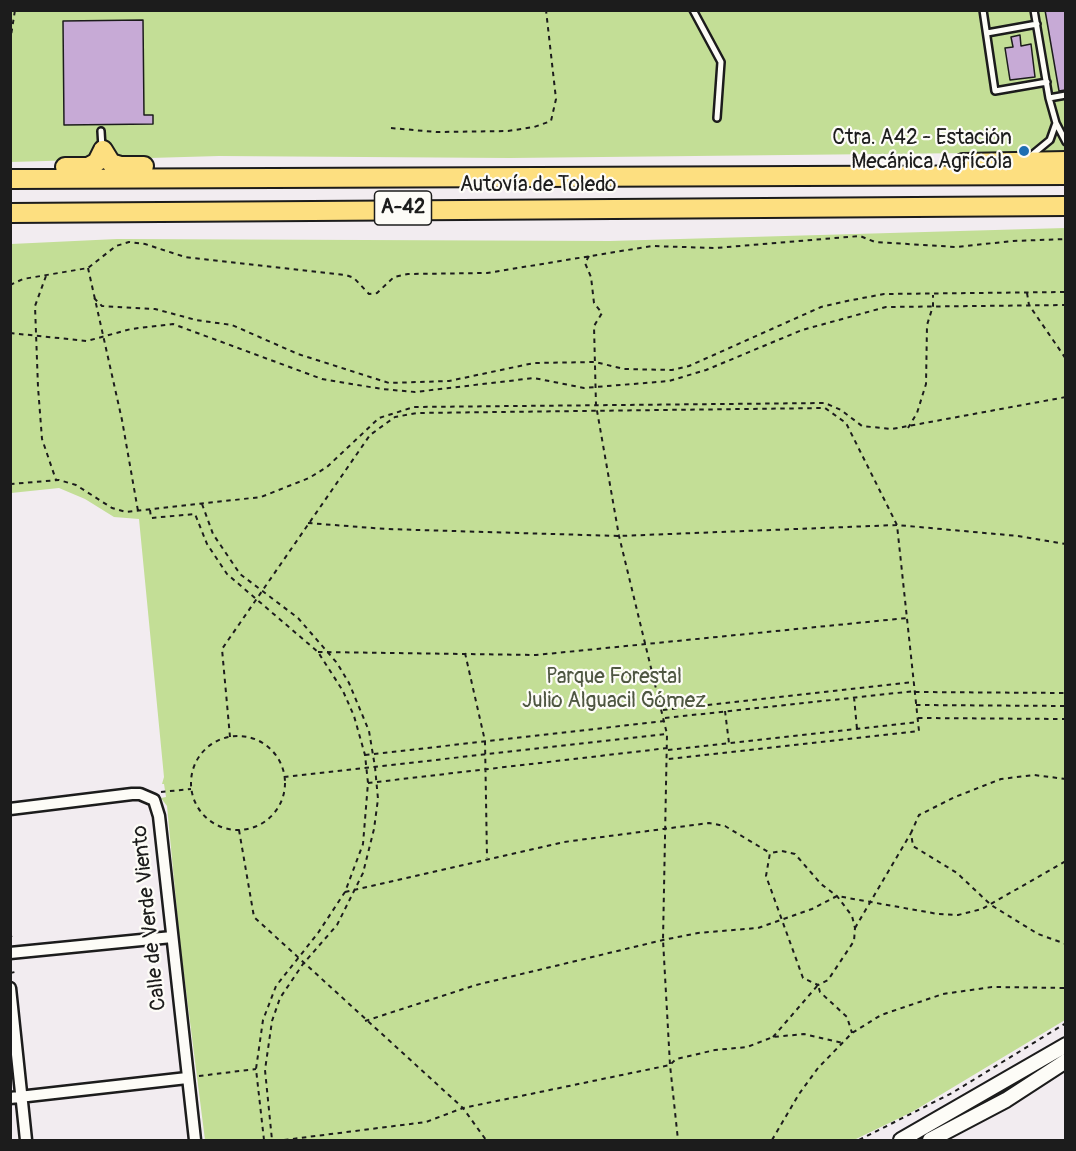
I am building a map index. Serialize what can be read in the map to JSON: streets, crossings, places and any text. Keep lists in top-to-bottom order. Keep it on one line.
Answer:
{"streets":{"highway":["Autovía de Toledo","A-42"],"street":["Calle de Verde Viento"]},"parks":["Parque Forestal Julio Alguacil Gómez"],"places":["Ctra. A42 - Estación Mecánica Agrícola"]}
